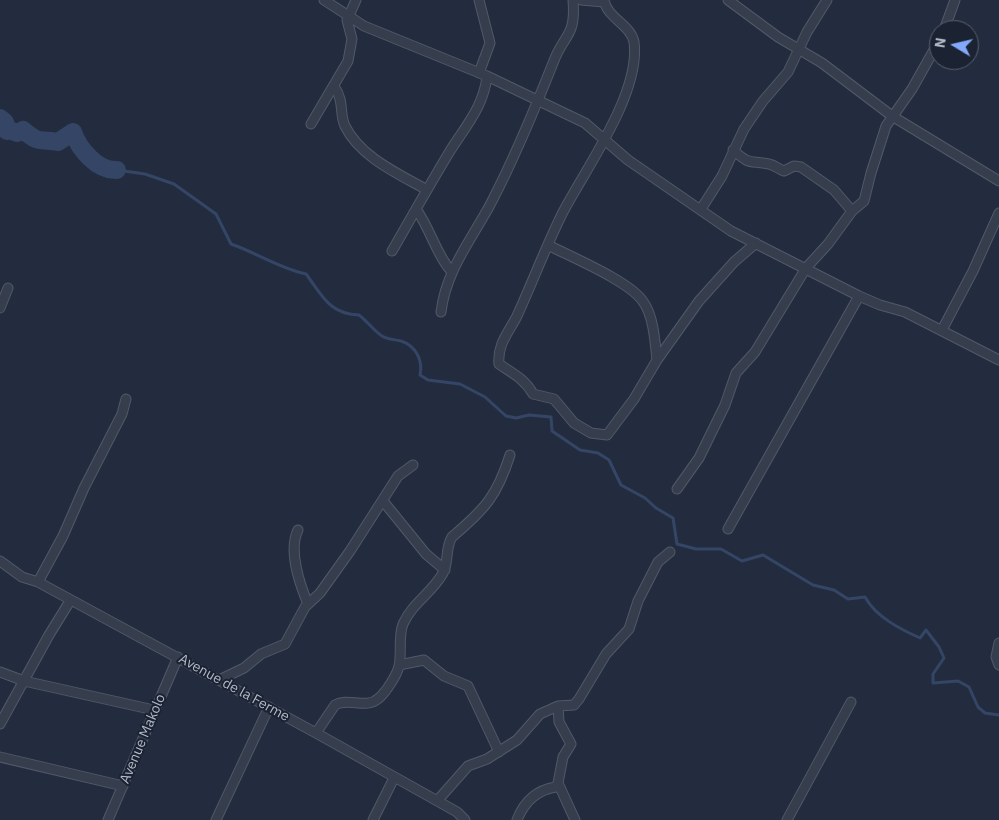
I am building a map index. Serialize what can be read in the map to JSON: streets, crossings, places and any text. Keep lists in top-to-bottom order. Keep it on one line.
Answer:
{"streets":{"street":["Avenue de la Ferme","Avenue Makolo"]},"crossings":[["Avenue de la Ferme","Avenue Makolo"]],"north":"left"}
